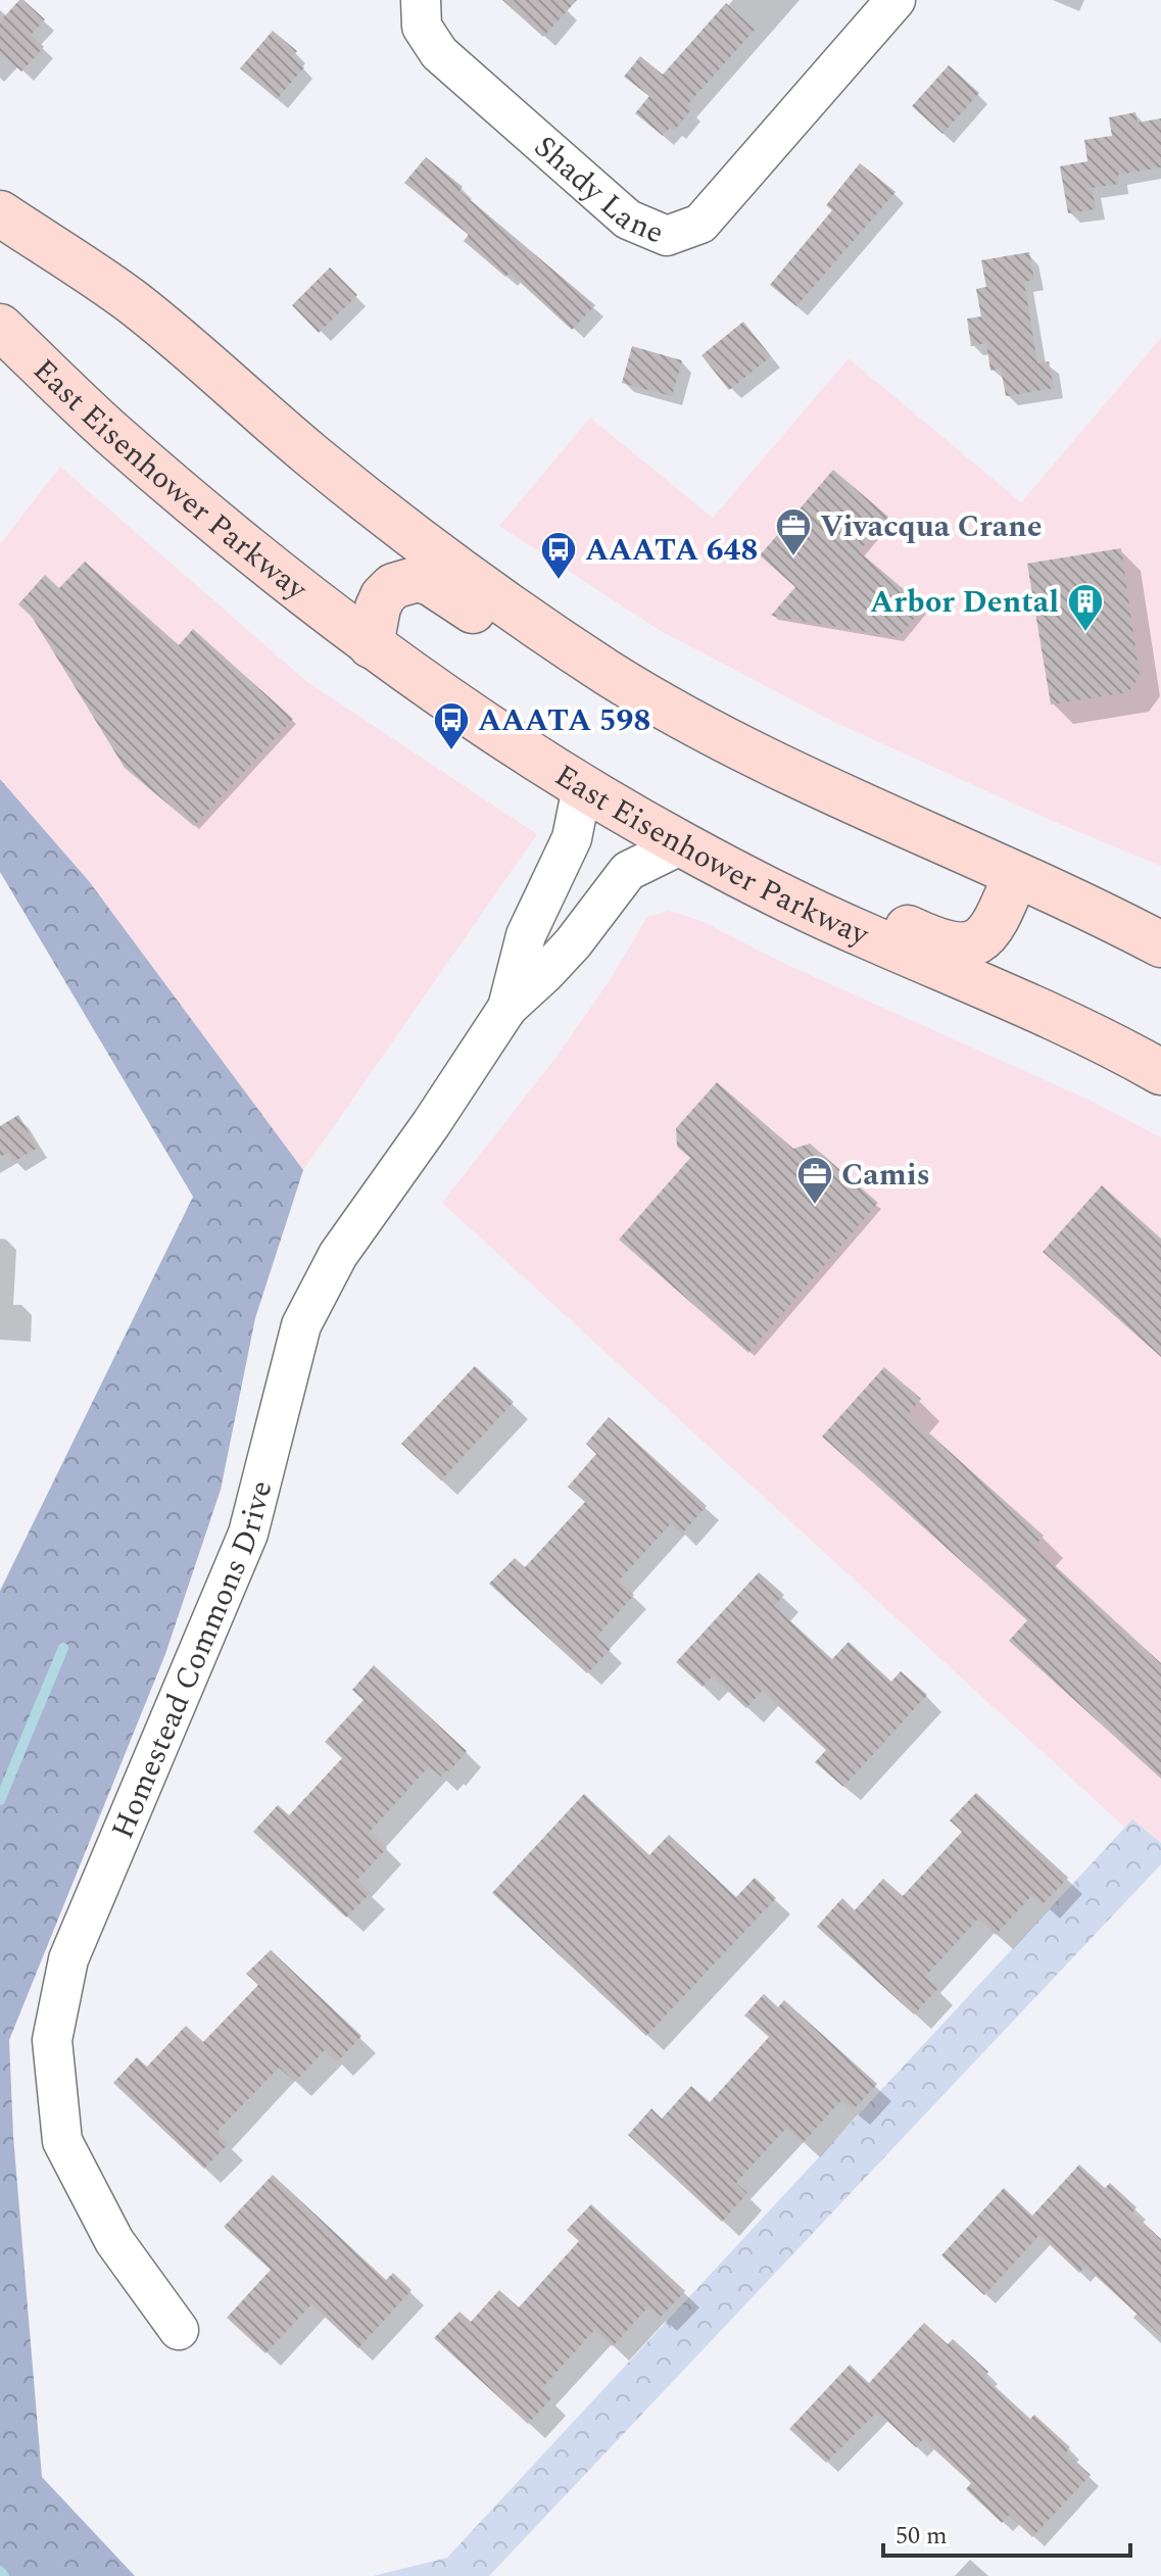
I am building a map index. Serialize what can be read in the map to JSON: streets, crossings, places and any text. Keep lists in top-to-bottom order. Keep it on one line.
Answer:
{"streets":{"main road":["East Eisenhower Parkway"],"street":["Shady Lane","Homestead Commons Drive"]},"crossings":[["East Eisenhower Parkway","Homestead Commons Drive"]],"places":{"office":["Vivacqua Crane","Camis"],"bus stop":["AAATA 648","AAATA 598"],"building":["Arbor Dental"]},"scale_bar":"50 m"}
